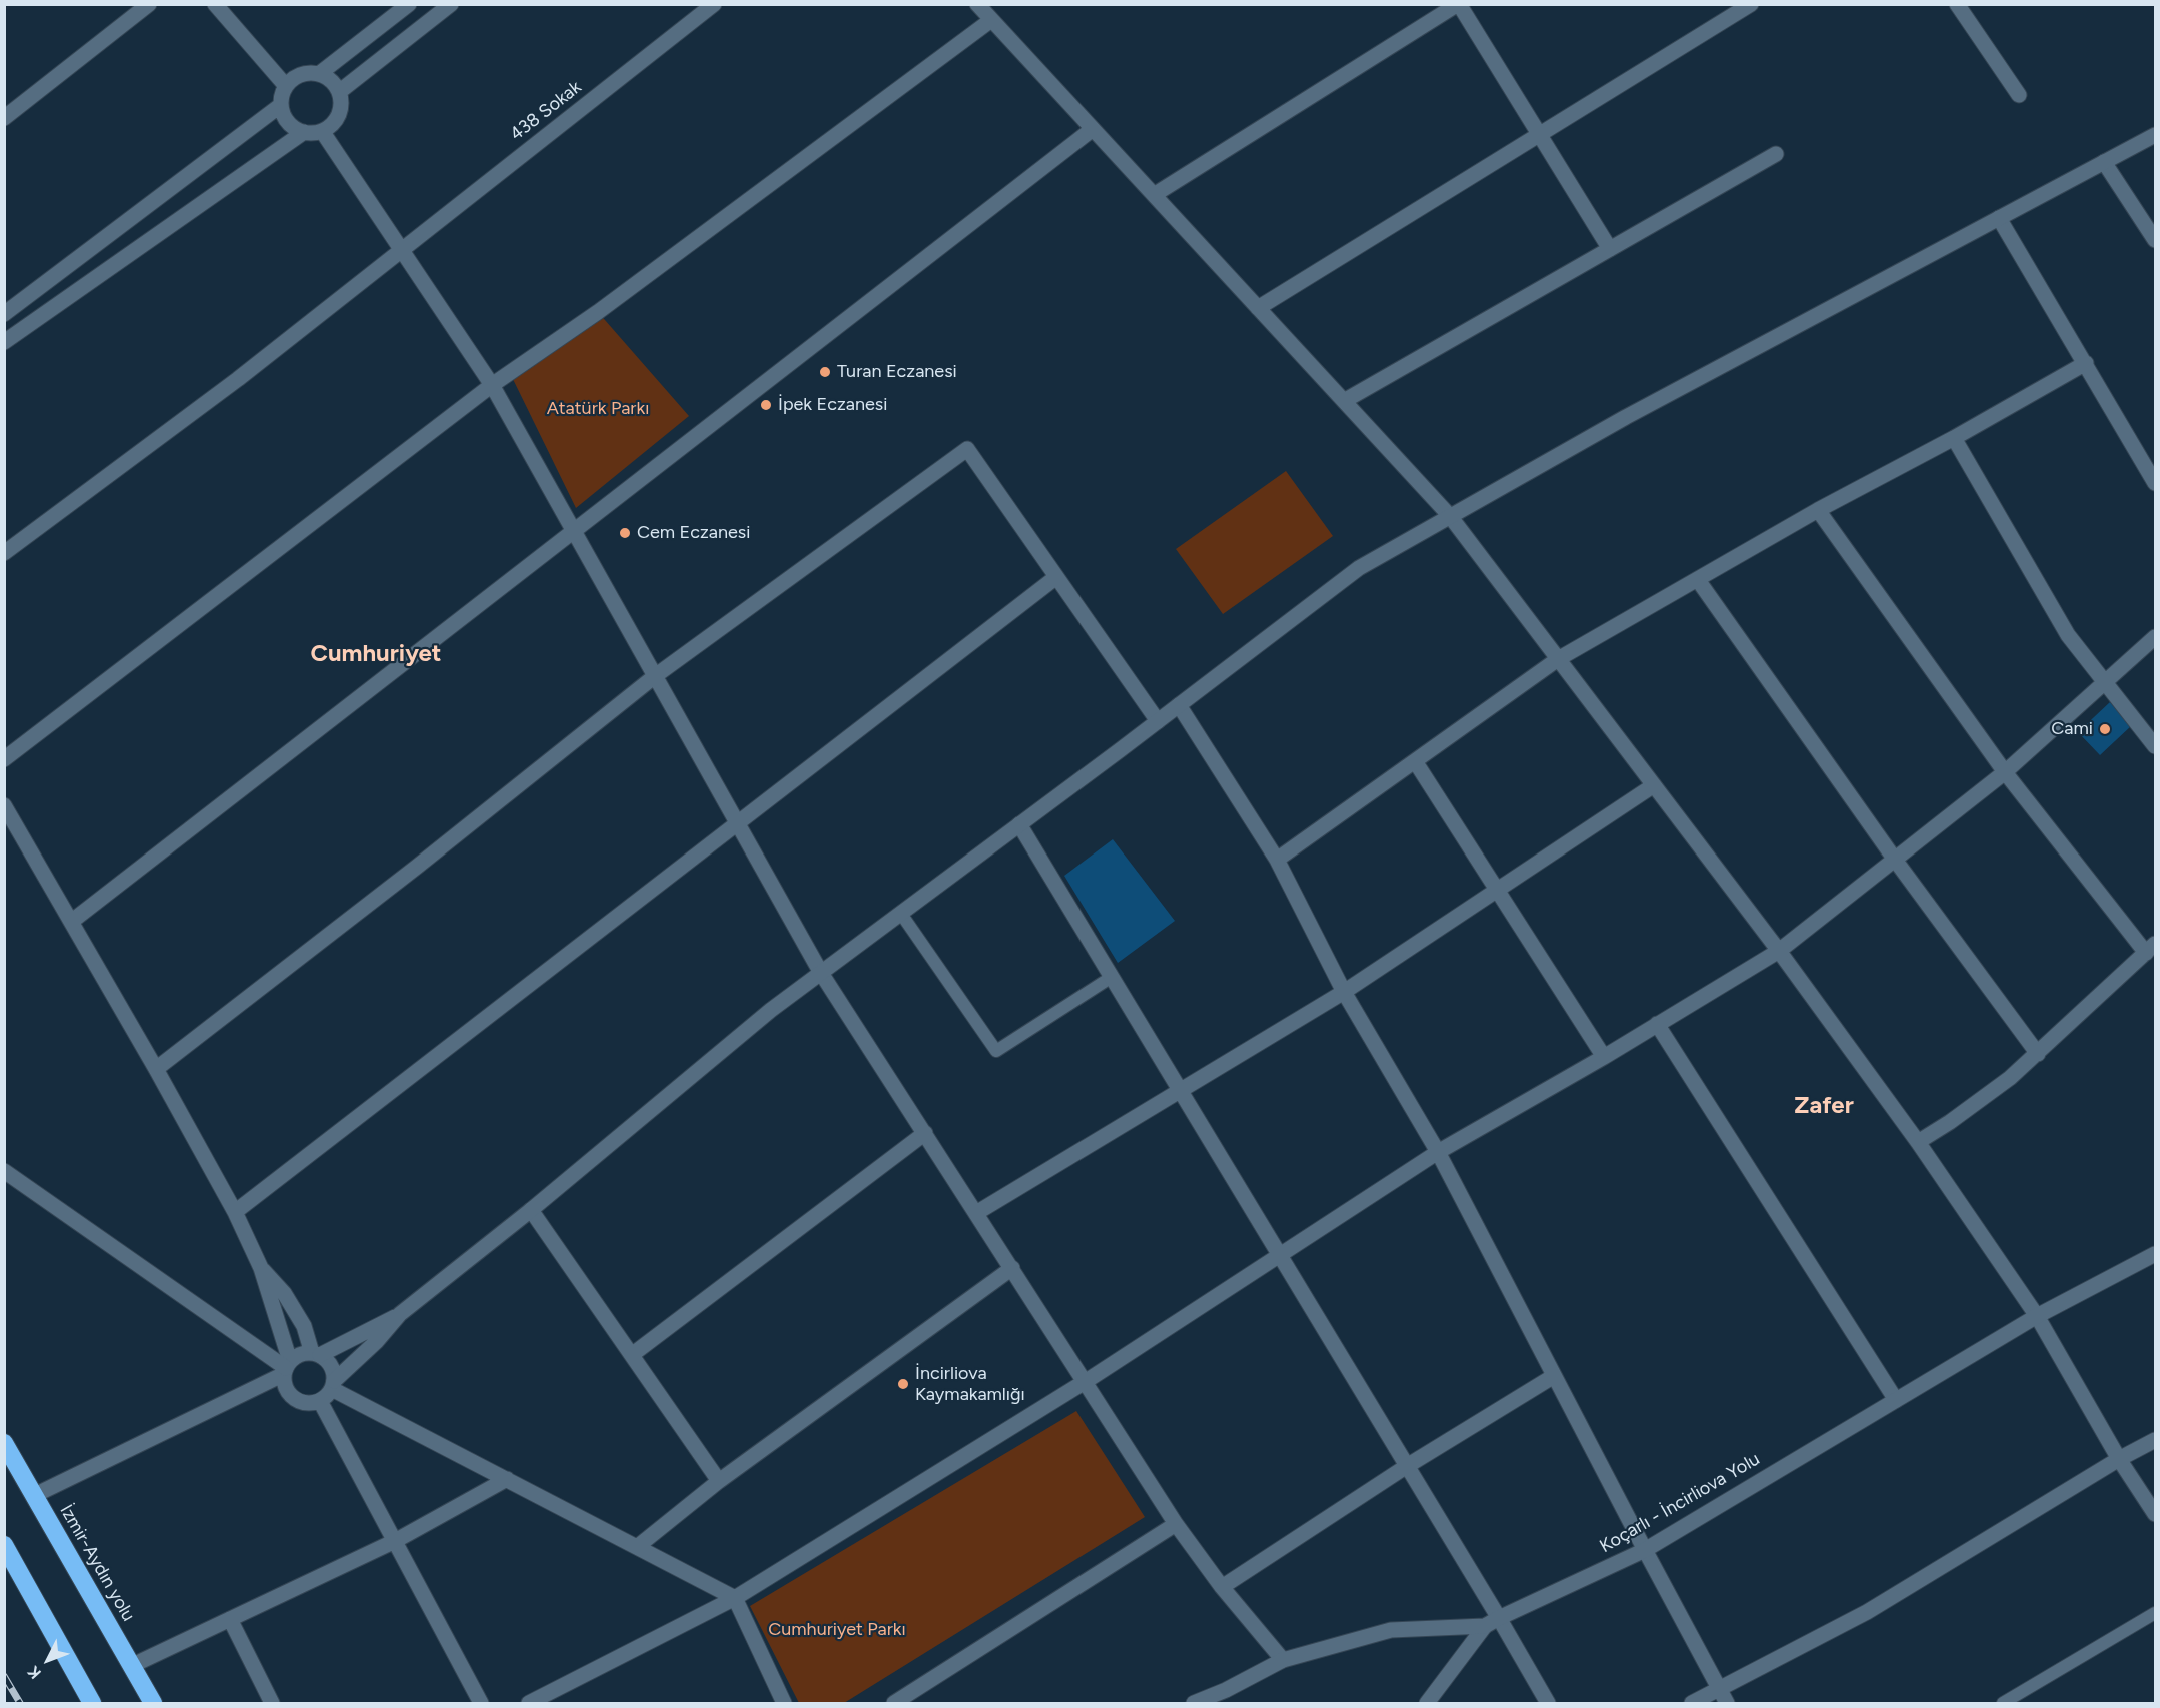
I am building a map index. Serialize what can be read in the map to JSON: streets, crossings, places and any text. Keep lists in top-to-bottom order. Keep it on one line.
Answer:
{"streets":{"highway":["İzmir-Aydın yolu"],"street":["438 Sokak","Koçarlı - İncirliova Yolu"]},"districts":["Cumhuriyet","Zafer"],"parks":["Atatürk Parkı","Cumhuriyet Parkı"],"places":["Turan Eczanesi","İpek Eczanesi","Cem Eczanesi","Cami","İncirliova Kaymakamlığı"],"north":"bottom left"}
